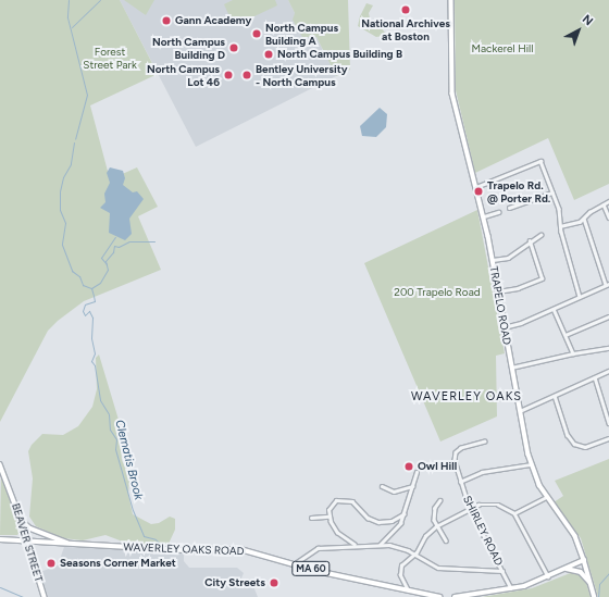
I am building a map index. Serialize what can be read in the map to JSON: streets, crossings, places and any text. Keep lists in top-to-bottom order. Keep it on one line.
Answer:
{"streets":{"main road":["TRAPELO ROAD","BEAVER STREET","WAVERLEY OAKS ROAD","MA 60"],"street":["SHIRLEY ROAD"]},"crossings":[["BEAVER STREET","WAVERLEY OAKS ROAD"]],"districts":["WAVERLEY OAKS"],"water":["Clematis Brook"],"parks":["Mackerel Hill","Forest Street Park","200 Trapelo Road"],"places":["National Archives at Boston","Gann Academy","North Campus Building A","North Campus Building D","North Campus Building B","North Campus Lot 46","Bentley University - North Campus","Trapelo Rd. @ Porter Rd.","Owl Hill","Seasons Corner Market","City Streets"],"north":"top right"}
